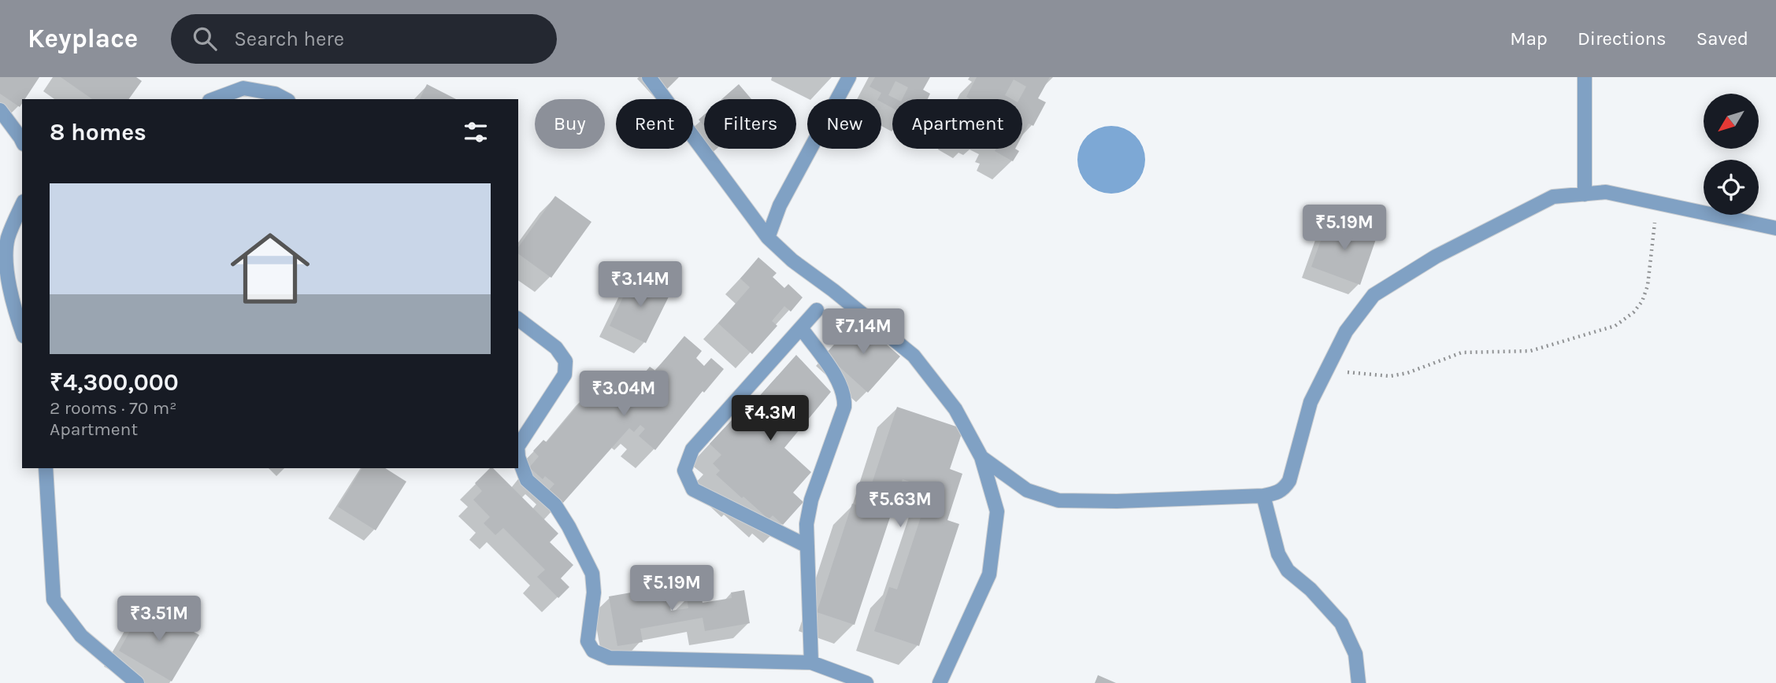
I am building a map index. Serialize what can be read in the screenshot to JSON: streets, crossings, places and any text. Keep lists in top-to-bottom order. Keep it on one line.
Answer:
{"north":"bottom left","page":{"header":"Keyplace","search":"Search here","nav":["Map","Directions","Saved"],"chip":["Buy","Rent","Filters","New","Apartment"],"heading":"8 homes","list":[{"name":"₹4,300,000","note":"2 rooms · 70 m² · Apartment"}],"price":["₹5.19M","₹3.14M","₹7.14M","₹3.04M","₹4.3M","₹5.63M","₹5.19M","₹3.51M"]}}
